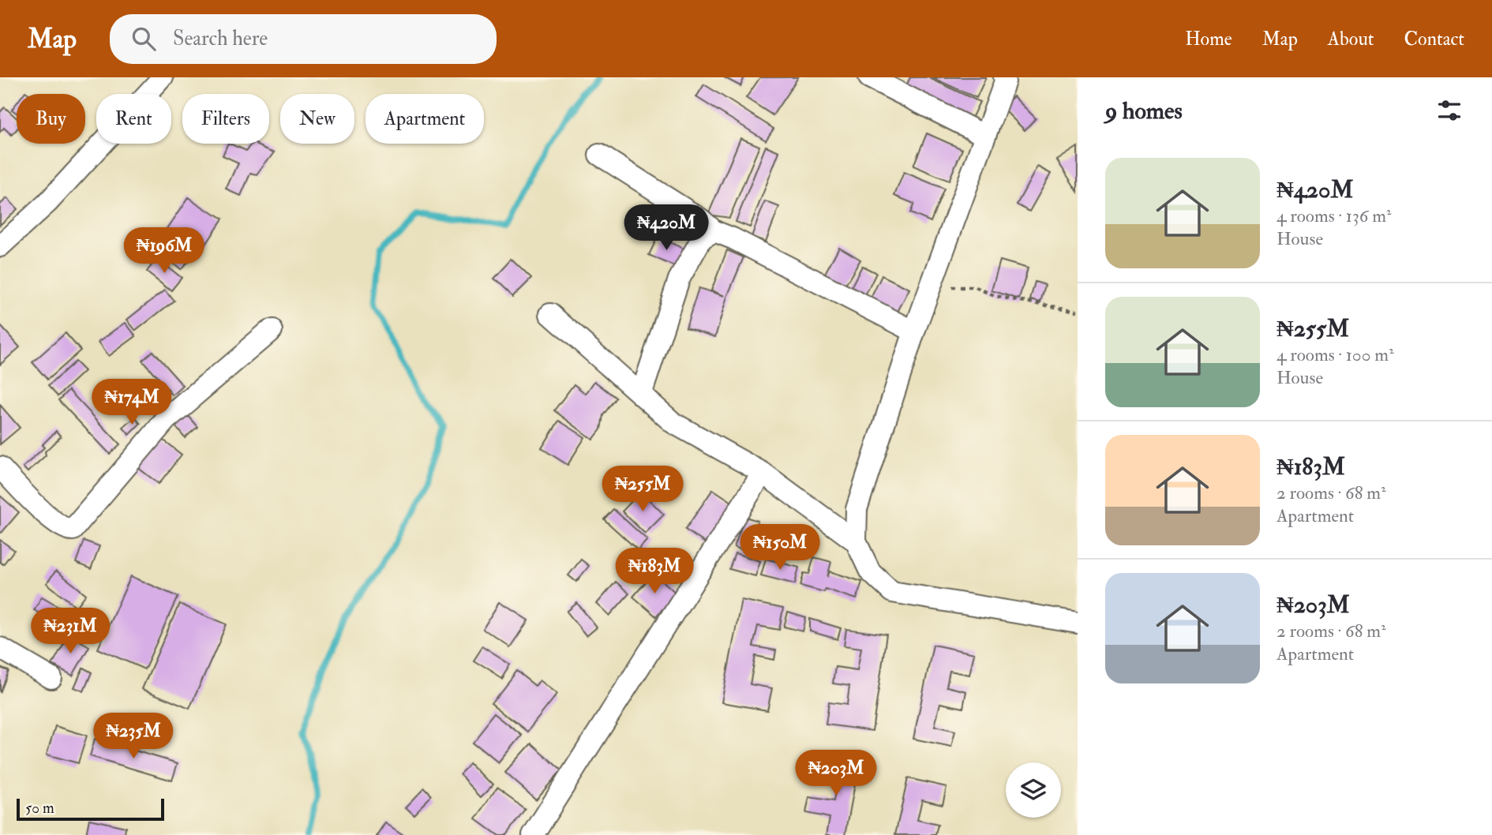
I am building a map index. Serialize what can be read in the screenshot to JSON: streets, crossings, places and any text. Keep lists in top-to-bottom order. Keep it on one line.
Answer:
{"scale_bar":"50 m","page":{"header":"Map","search":"Search here","nav":["Home","Map","About","Contact"],"heading":"9 homes","chip":["Buy","Rent","Filters","New","Apartment"],"list":[{"name":"₦420M","note":"4 rooms · 136 m² · House"},{"name":"₦255M","note":"4 rooms · 100 m² · House"},{"name":"₦183M","note":"2 rooms · 68 m² · Apartment"},{"name":"₦203M","note":"2 rooms · 68 m² · Apartment"}],"price":["₦420M","₦196M","₦174M","₦255M","₦150M","₦183M","₦231M","₦235M","₦203M"],"scale":"50 m"}}
